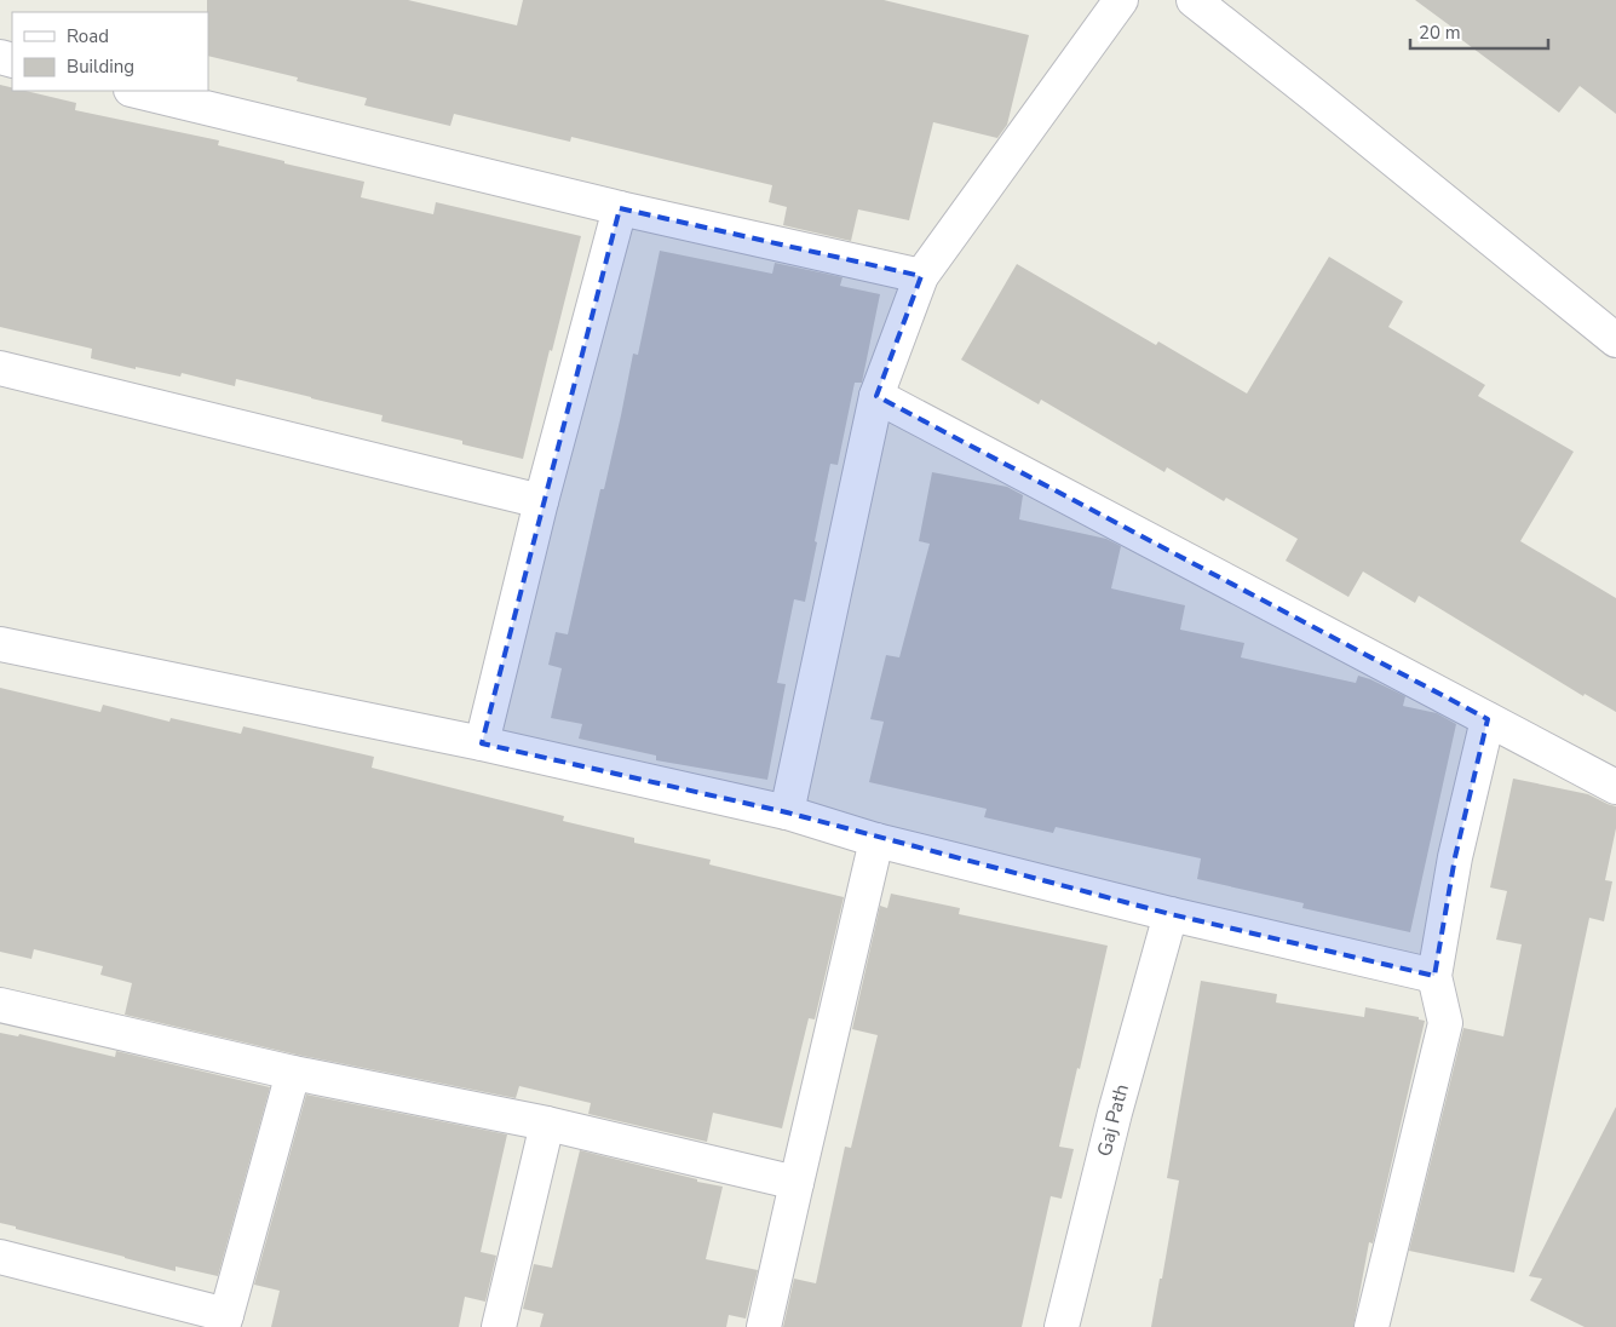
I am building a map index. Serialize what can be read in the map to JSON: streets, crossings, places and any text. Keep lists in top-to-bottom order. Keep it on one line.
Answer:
{"streets":{"street":["Gaj Path"]},"legend":["Road","Building"],"scale_bar":"20 m"}
